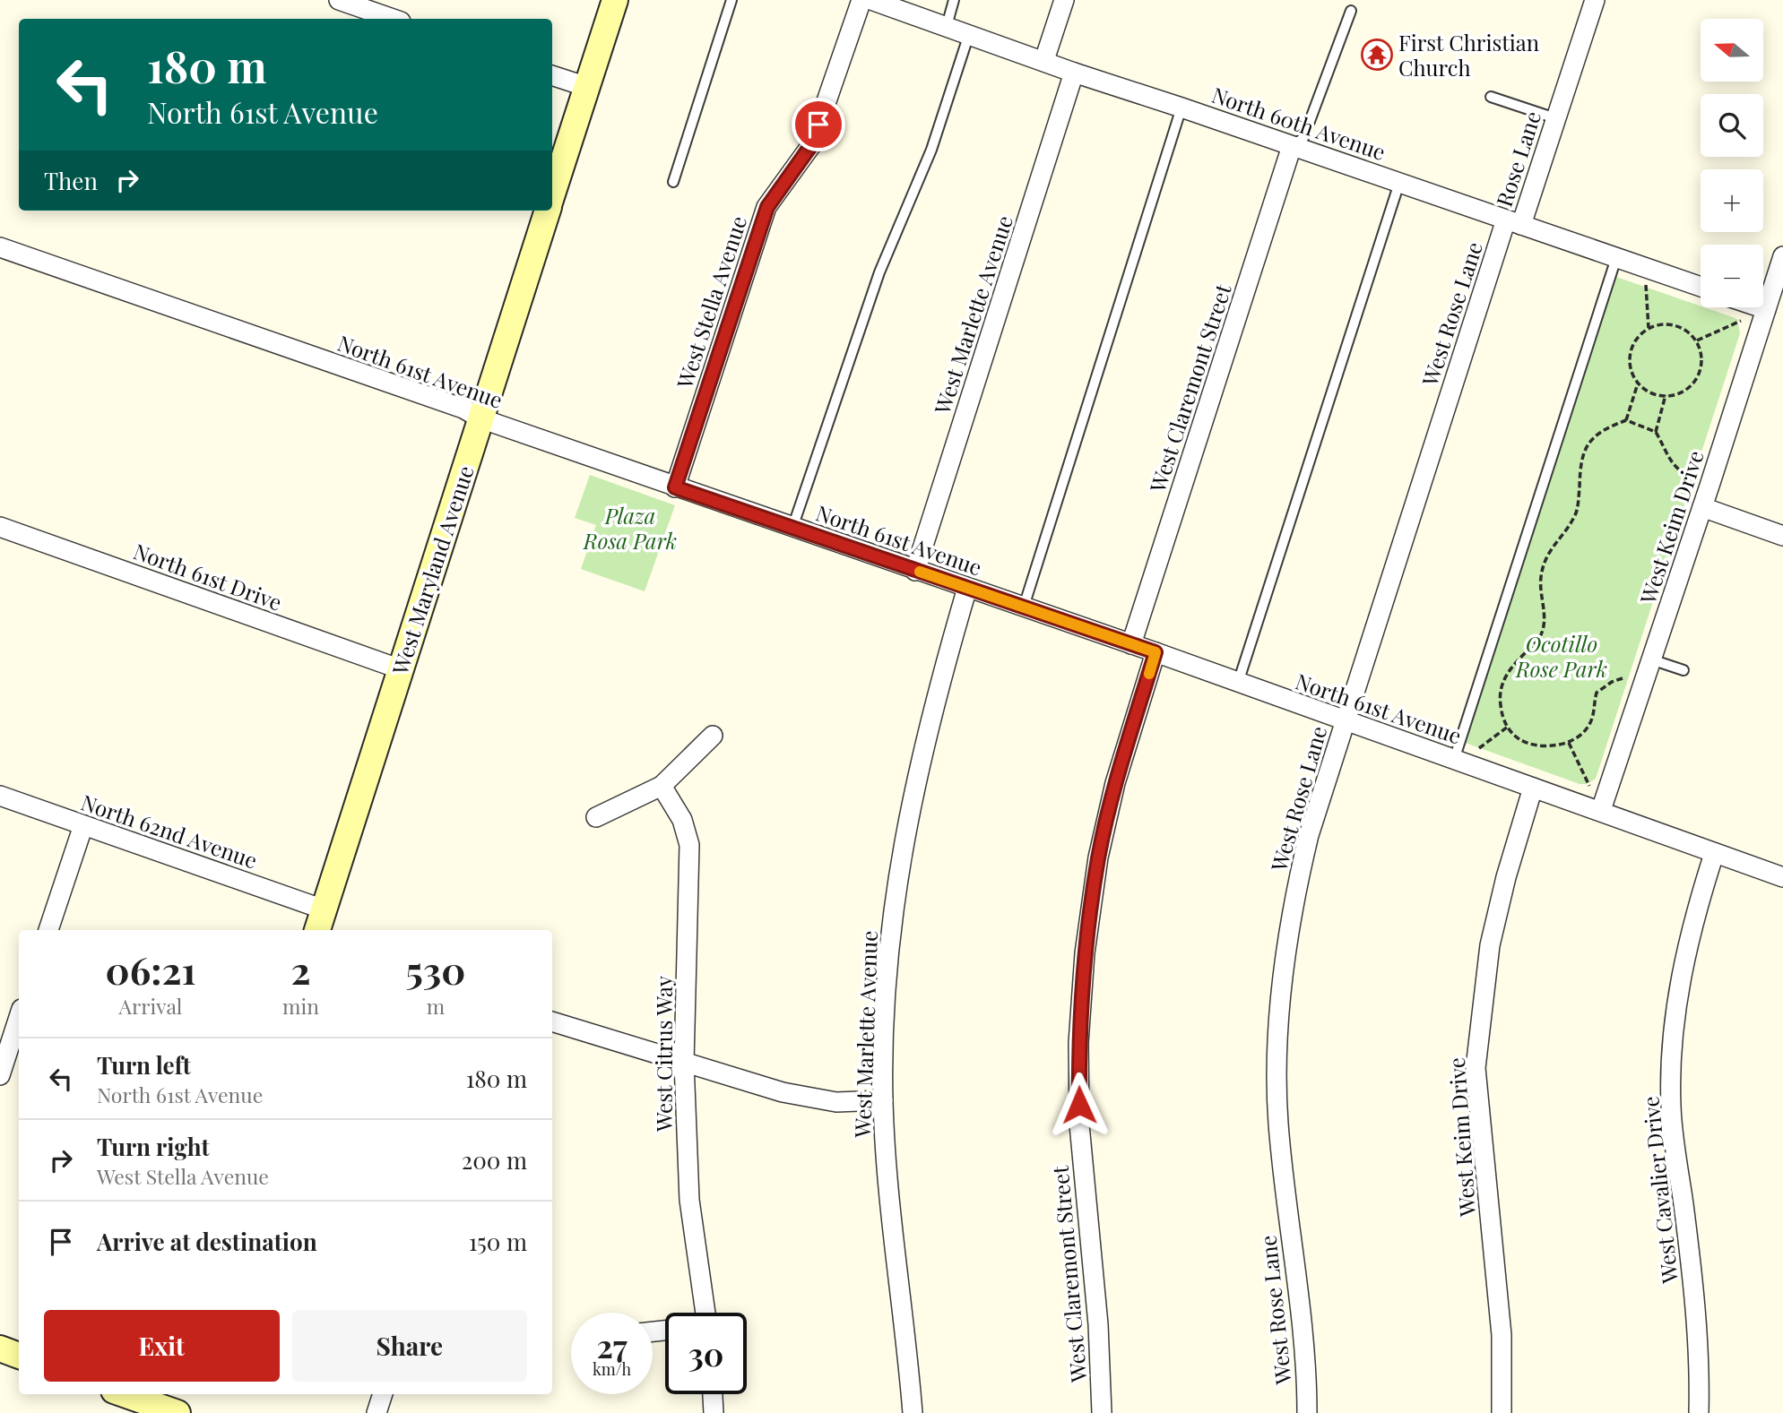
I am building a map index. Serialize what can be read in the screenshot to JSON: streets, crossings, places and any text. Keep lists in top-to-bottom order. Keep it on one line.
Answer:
{"streets":{"street":["North 60th Avenue","Rose Lane","West Stella Avenue","West Rose Lane","West Marlette Avenue","North 61st Avenue","West Claremont Street","West Keim Drive","West Maryland Avenue","North 61st Drive","North 62nd Avenue","West Citrus Way","West Cavalier Drive"]},"crossings":[["North 60th Avenue","Rose Lane"],["North 60th Avenue","West Rose Lane"],["North 60th Avenue","West Marlette Avenue"],["North 60th Avenue","West Claremont Street"],["Rose Lane","West Rose Lane"],["West Stella Avenue","North 61st Avenue"],["West Rose Lane","North 61st Avenue"],["West Marlette Avenue","North 61st Avenue"],["North 61st Avenue","West Claremont Street"],["North 61st Avenue","West Keim Drive"],["North 61st Avenue","West Maryland Avenue"],["North 61st Avenue","West Cavalier Drive"],["West Maryland Avenue","North 61st Drive"],["West Maryland Avenue","North 62nd Avenue"]],"parks":["Plaza Rosa Park","Ocotillo Rose Park"],"places":{"temple":["First Christian Church"]},"north":"left","page":{"map_buttons":["+","−"],"turn":["180 m","North 61st Avenue"],"then":"Then","eta":["06:21","Arrival","2","min","530","m"],"list":[{"name":"Turn left","note":"North 61st Avenue","value":"180 m"},{"name":"Turn right","note":"West Stella Avenue","value":"200 m"},{"name":"Arrive at destination","value":"150 m"}],"buttons":["Exit","Share"],"speed":"27 km/h","limit":"30"}}
